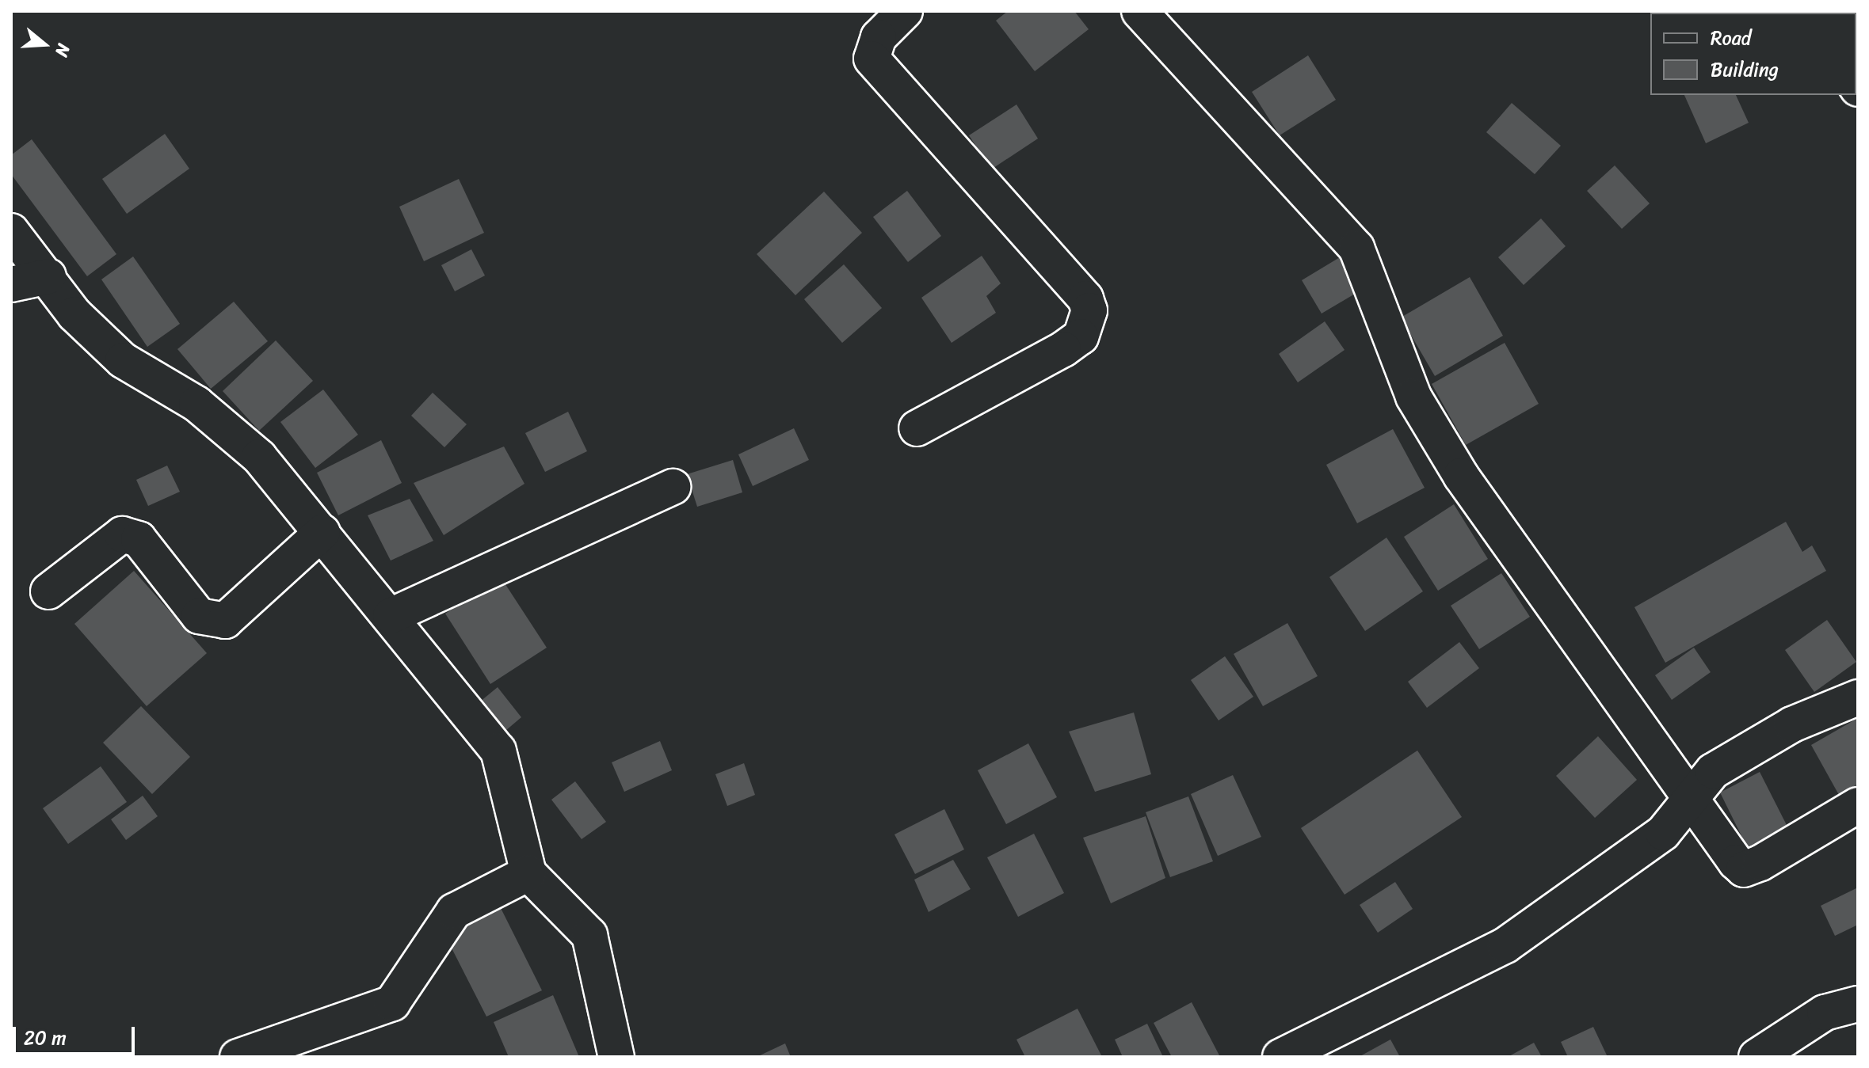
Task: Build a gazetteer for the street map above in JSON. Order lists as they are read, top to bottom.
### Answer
{
  "legend": ["Road", "Building"],
  "scale_bar": "20 m",
  "north": "right"
}
